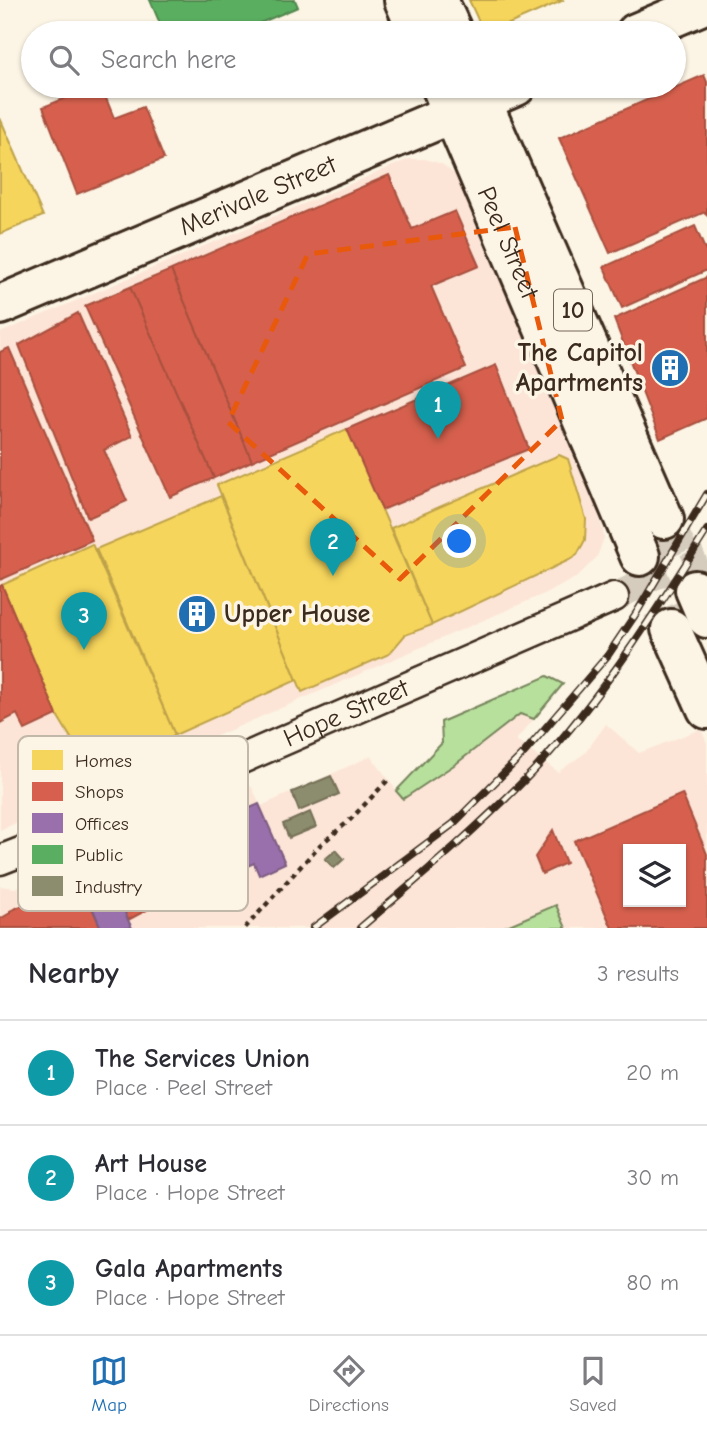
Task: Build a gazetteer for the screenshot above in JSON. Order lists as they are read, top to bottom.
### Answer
{
  "streets": {
    "main road": ["Merivale Street", "Peel Street", "10"],
    "street": ["Hope Street"]
  },
  "places": {
    "building": ["The Capitol Apartments", "Upper House"]
  },
  "legend": [
    "Homes",
    "Shops",
    "Offices",
    "Public",
    "Industry"
  ],
  "page": {
    "search": "Search here",
    "pins": ["1", "2", "3"],
    "heading": ["Nearby", "3 results"],
    "list": [
      {
        "mark": "1",
        "name": "The Services Union",
        "note": "Place · Peel Street",
        "value": "20 m"
      },
      {
        "mark": "2",
        "name": "Art House",
        "note": "Place · Hope Street",
        "value": "30 m"
      },
      {
        "mark": "3",
        "name": "Gala Apartments",
        "note": "Place · Hope Street",
        "value": "80 m"
      }
    ],
    "nav": ["Map", "Directions", "Saved"]
  }
}
